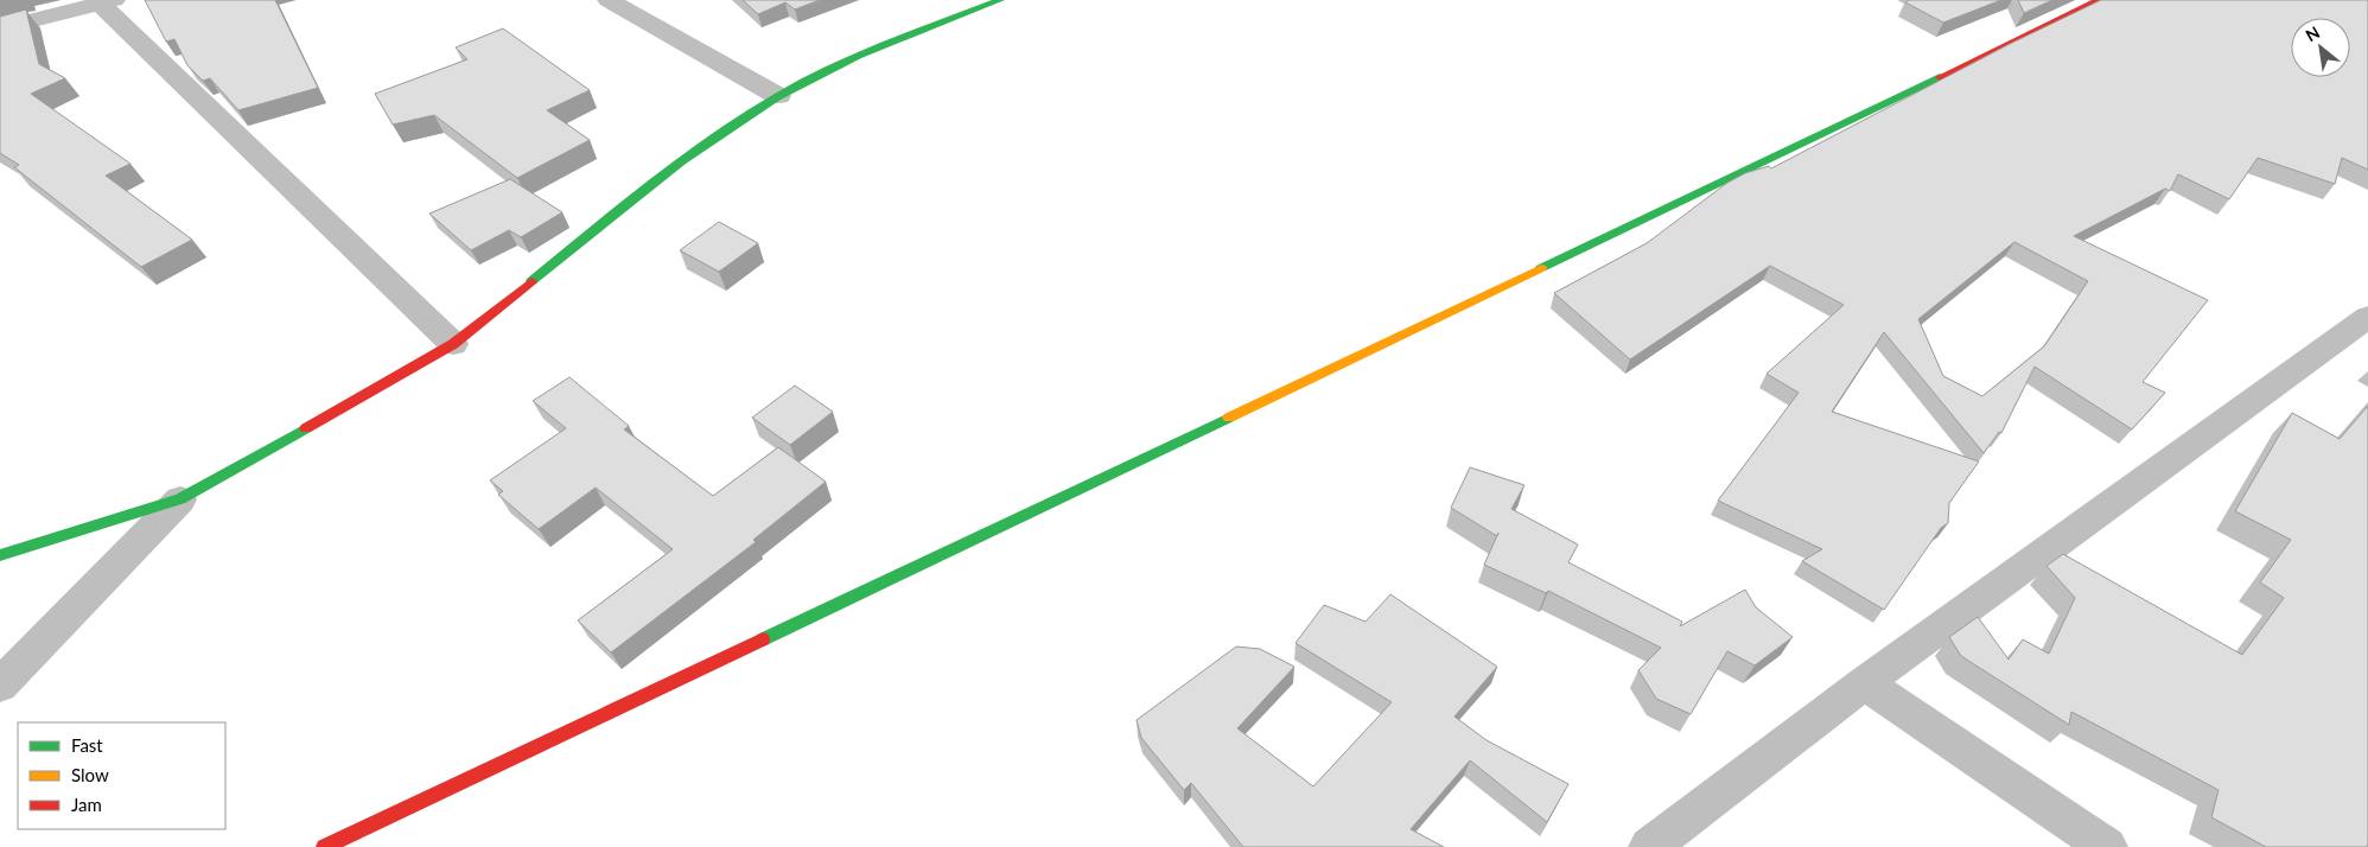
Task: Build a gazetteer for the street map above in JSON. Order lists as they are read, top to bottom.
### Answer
{
  "legend": ["Fast", "Slow", "Jam"],
  "north": "top left"
}
